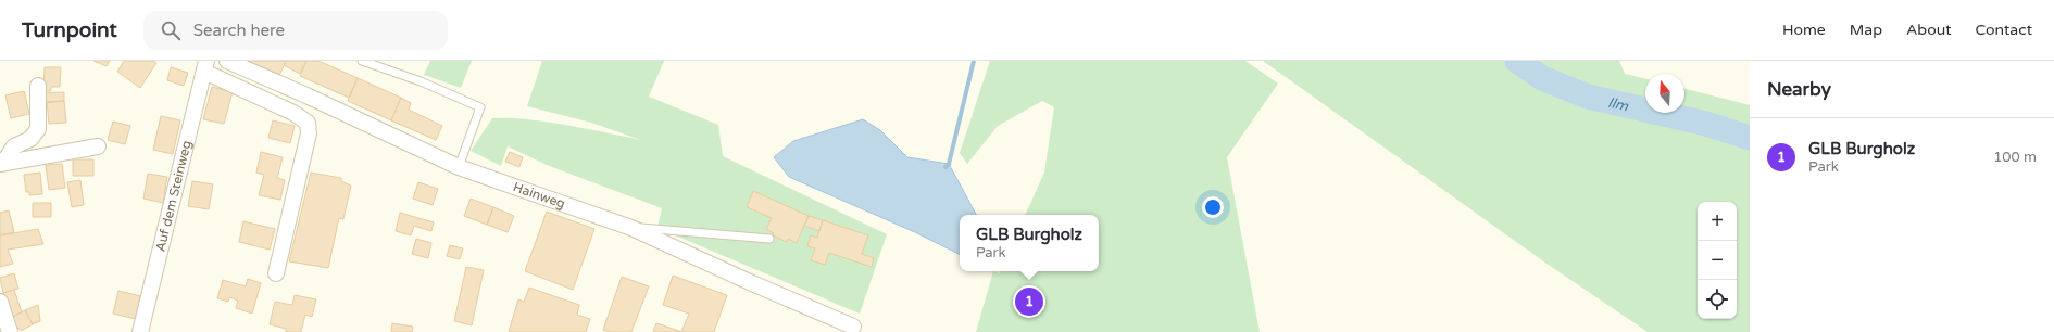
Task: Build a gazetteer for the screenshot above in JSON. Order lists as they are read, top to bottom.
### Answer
{
  "streets": {
    "street": ["Hainweg", "Auf dem Steinweg"]
  },
  "water": ["Ilm"],
  "north": "top",
  "page": {
    "header": "Turnpoint",
    "search": "Search here",
    "nav": [
      "Home",
      "Map",
      "About",
      "Contact"
    ],
    "heading": "Nearby",
    "list": [
      {
        "mark": "1",
        "name": "GLB Burgholz",
        "note": "Park",
        "value": "100 m"
      }
    ],
    "map_buttons": ["+", "−"],
    "popup": ["GLB Burgholz", "Park"],
    "pins": "1"
  }
}
